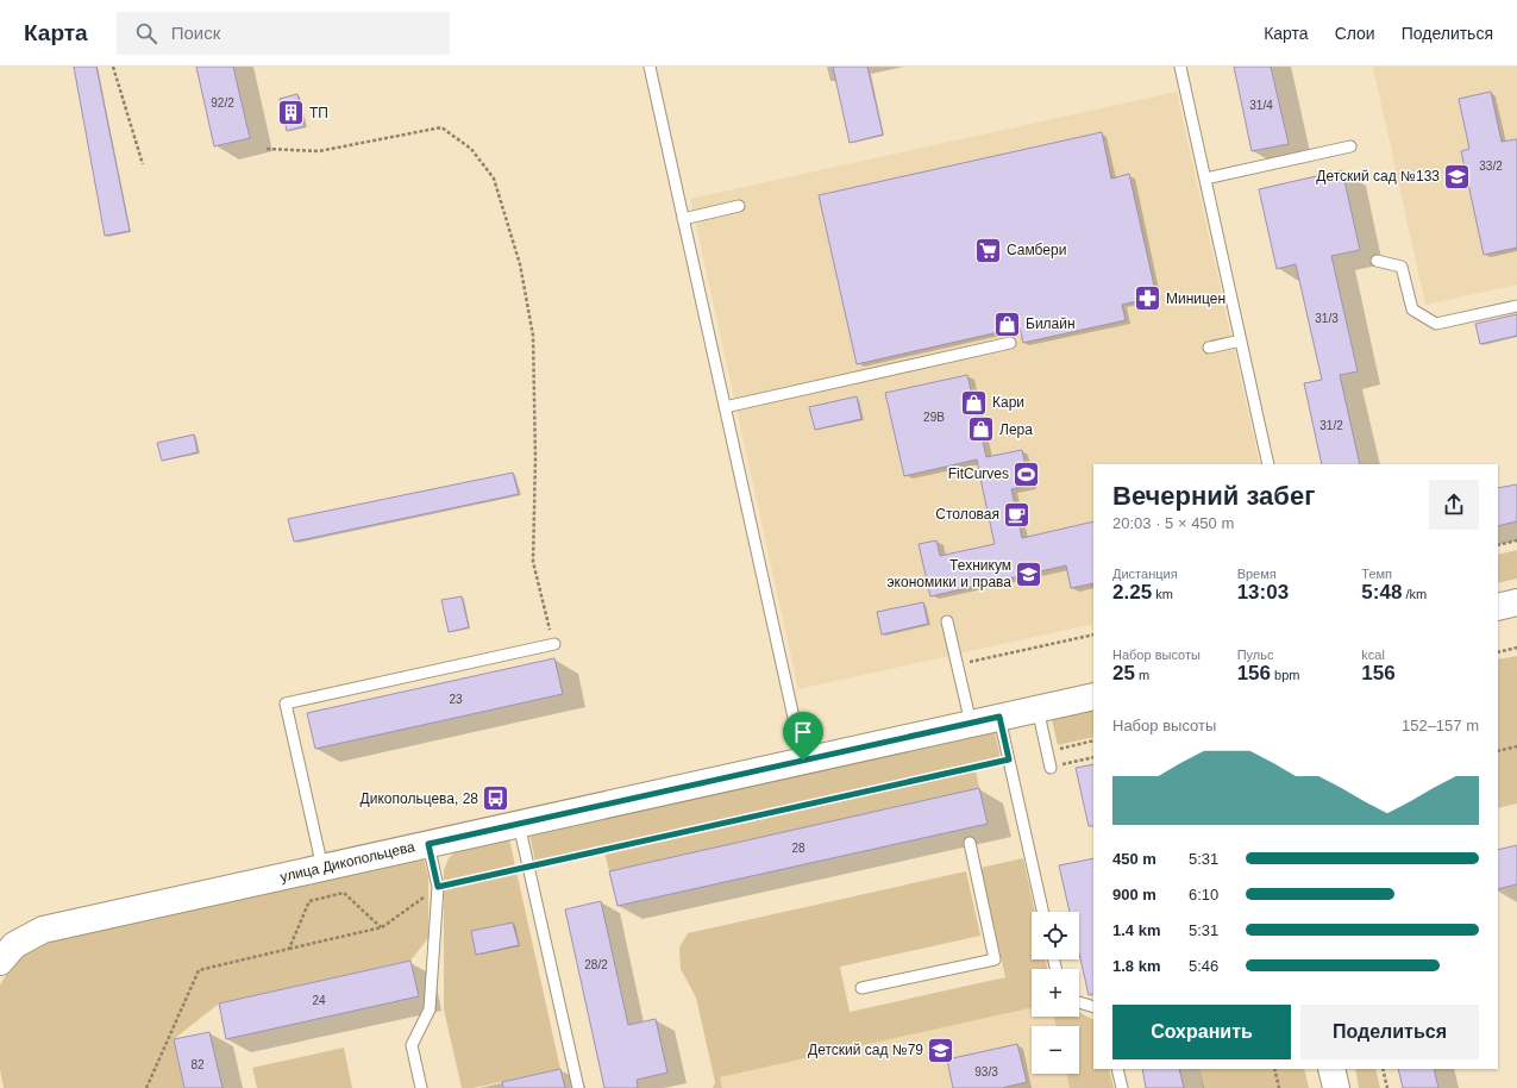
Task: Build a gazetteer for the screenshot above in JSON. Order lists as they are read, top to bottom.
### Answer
{
  "streets": {
    "street": ["улица Дикопольцева"]
  },
  "places": {
    "building": ["ТП"],
    "school or university": ["Детский сад №133", "Техникум экономики и права", "Детский сад №79"],
    "supermarket": ["Самбери"],
    "pharmacy": ["Миницен"],
    "shop": ["Билайн", "Кари", "Лера"],
    "sports": ["FitCurves"],
    "cafe": ["Столовая"],
    "bus stop": ["Дикопольцева, 28"]
  },
  "house_numbers": [
    "92/2",
    "31/4",
    "33/2",
    "31/3",
    "29В",
    "31/2",
    "23",
    "28",
    "28/2",
    "24",
    "82",
    "93/3"
  ],
  "page": {
    "header": "Карта",
    "search": "Поиск",
    "nav": ["Карта", "Слои", "Поделиться"],
    "heading": ["Вечерний забег", "20:03 · 5 × 450 m"],
    "stats": [
      ["Дистанция", "2.25 km"],
      ["Время", "13:03"],
      ["Темп", "5:48 /km"],
      ["Набор высоты", "25 m"],
      ["Пульс", "156 bpm"],
      ["kcal", "156"]
    ],
    "chart": ["Набор высоты", "152–157 m"],
    "list": [
      {
        "name": "450 m",
        "note": "5:31"
      },
      {
        "name": "900 m",
        "note": "6:10"
      },
      {
        "name": "1.4 km",
        "note": "5:31"
      },
      {
        "name": "1.8 km",
        "note": "5:46"
      }
    ],
    "map_buttons": ["+", "−"],
    "buttons": ["Сохранить", "Поделиться"]
  }
}
